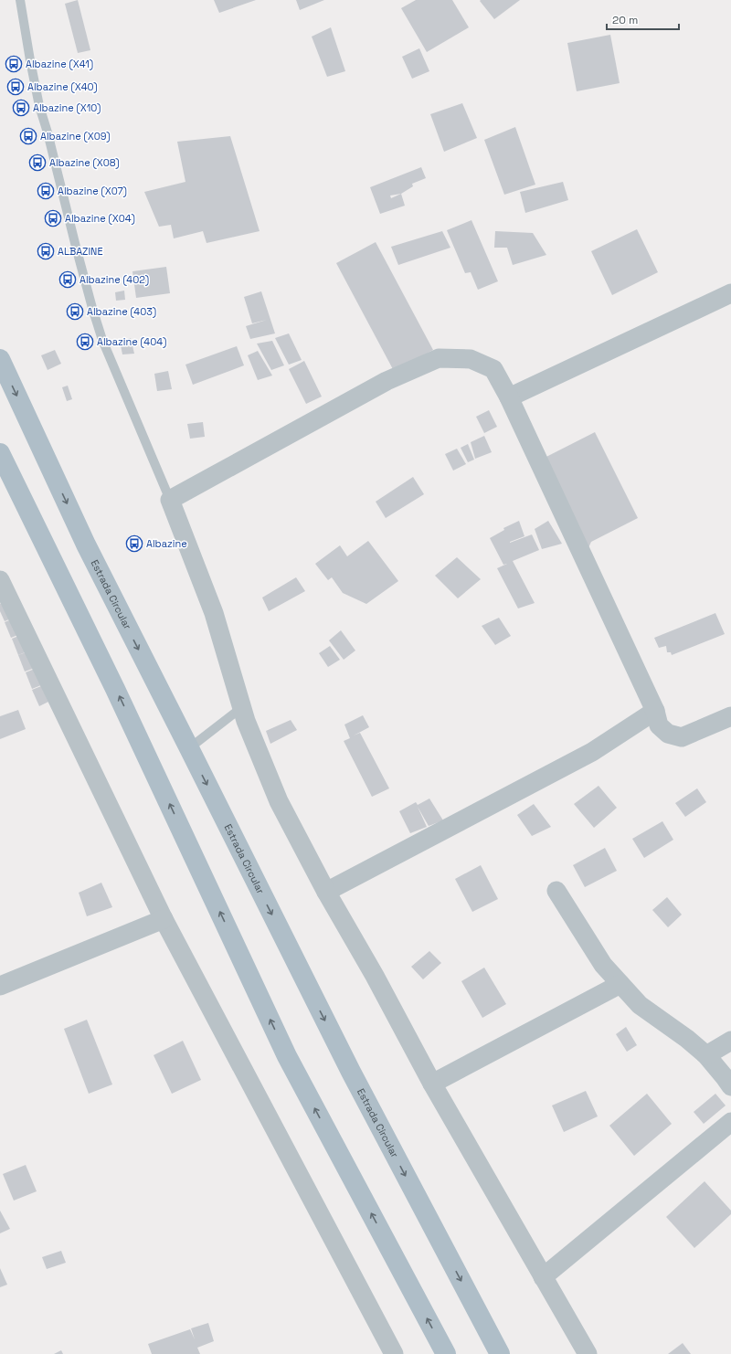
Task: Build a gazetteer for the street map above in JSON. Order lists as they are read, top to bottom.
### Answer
{
  "streets": {
    "main road": ["Estrada Circular"]
  },
  "places": {
    "bus stop": [
      "Albazine (X41)",
      "Albazine (X40)",
      "Albazine (X10)",
      "Albazine (X09)",
      "Albazine (X08)",
      "Albazine (X07)",
      "Albazine (X04)",
      "ALBAZINE",
      "Albazine (402)",
      "Albazine (403)",
      "Albazine (404)",
      "Albazine"
    ]
  },
  "scale_bar": "20 m"
}
